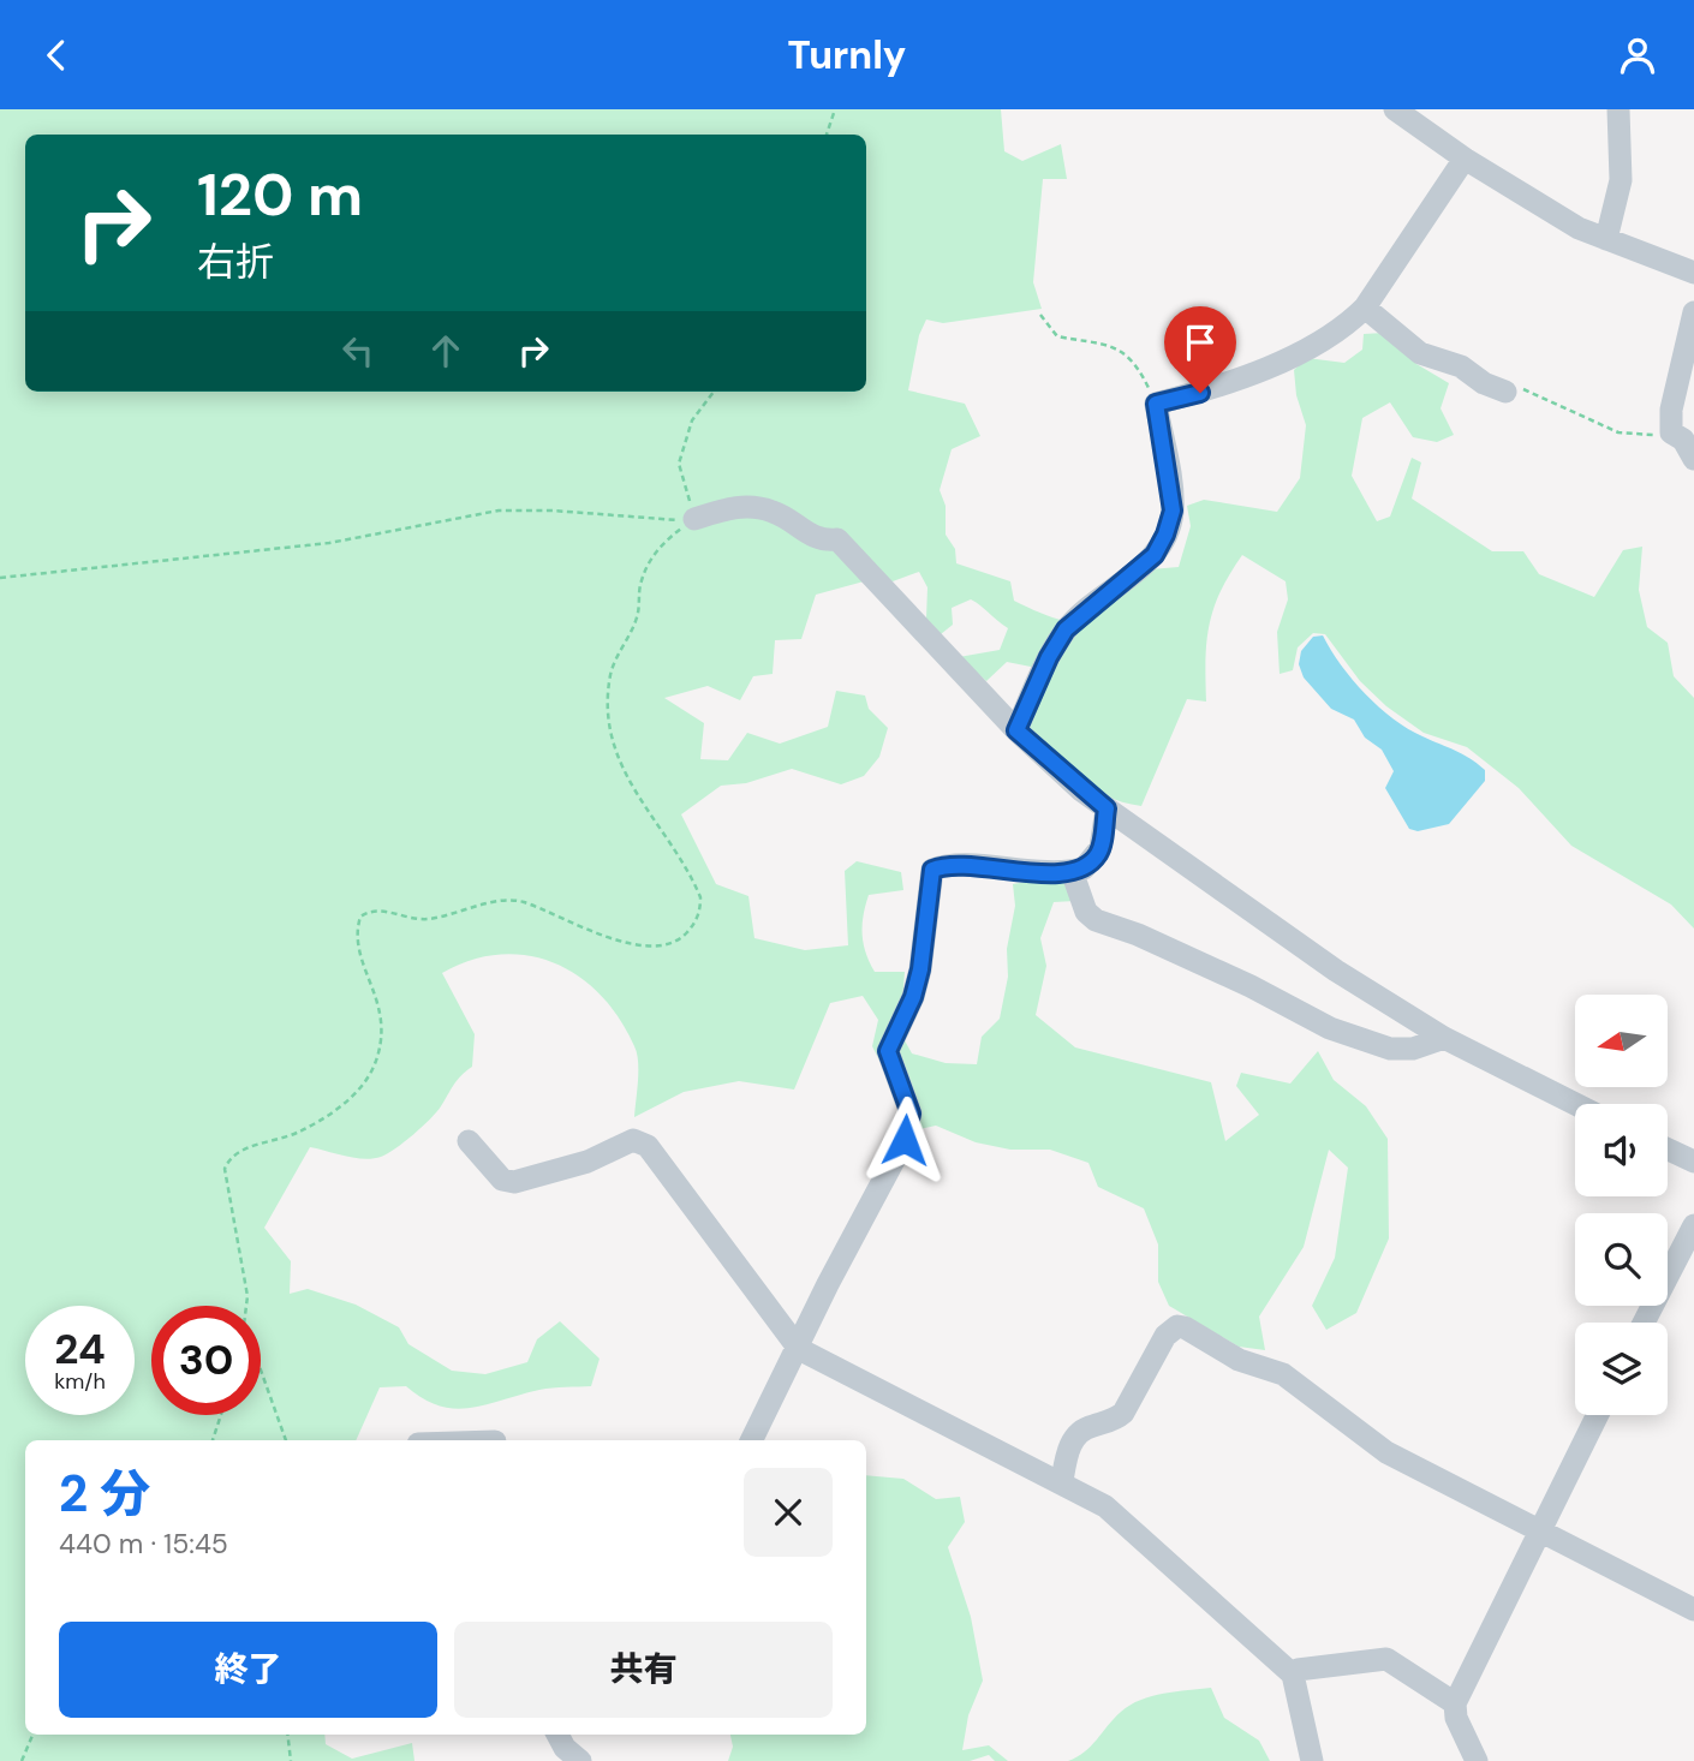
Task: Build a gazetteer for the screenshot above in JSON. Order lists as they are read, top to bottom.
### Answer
{
  "north": "left",
  "page": {
    "header": "Turnly",
    "turn": ["120 m", "右折"],
    "speed": "24 km/h",
    "limit": "30",
    "heading": ["2 分", "440 m · 15:45"],
    "buttons": ["終了", "共有"]
  }
}
